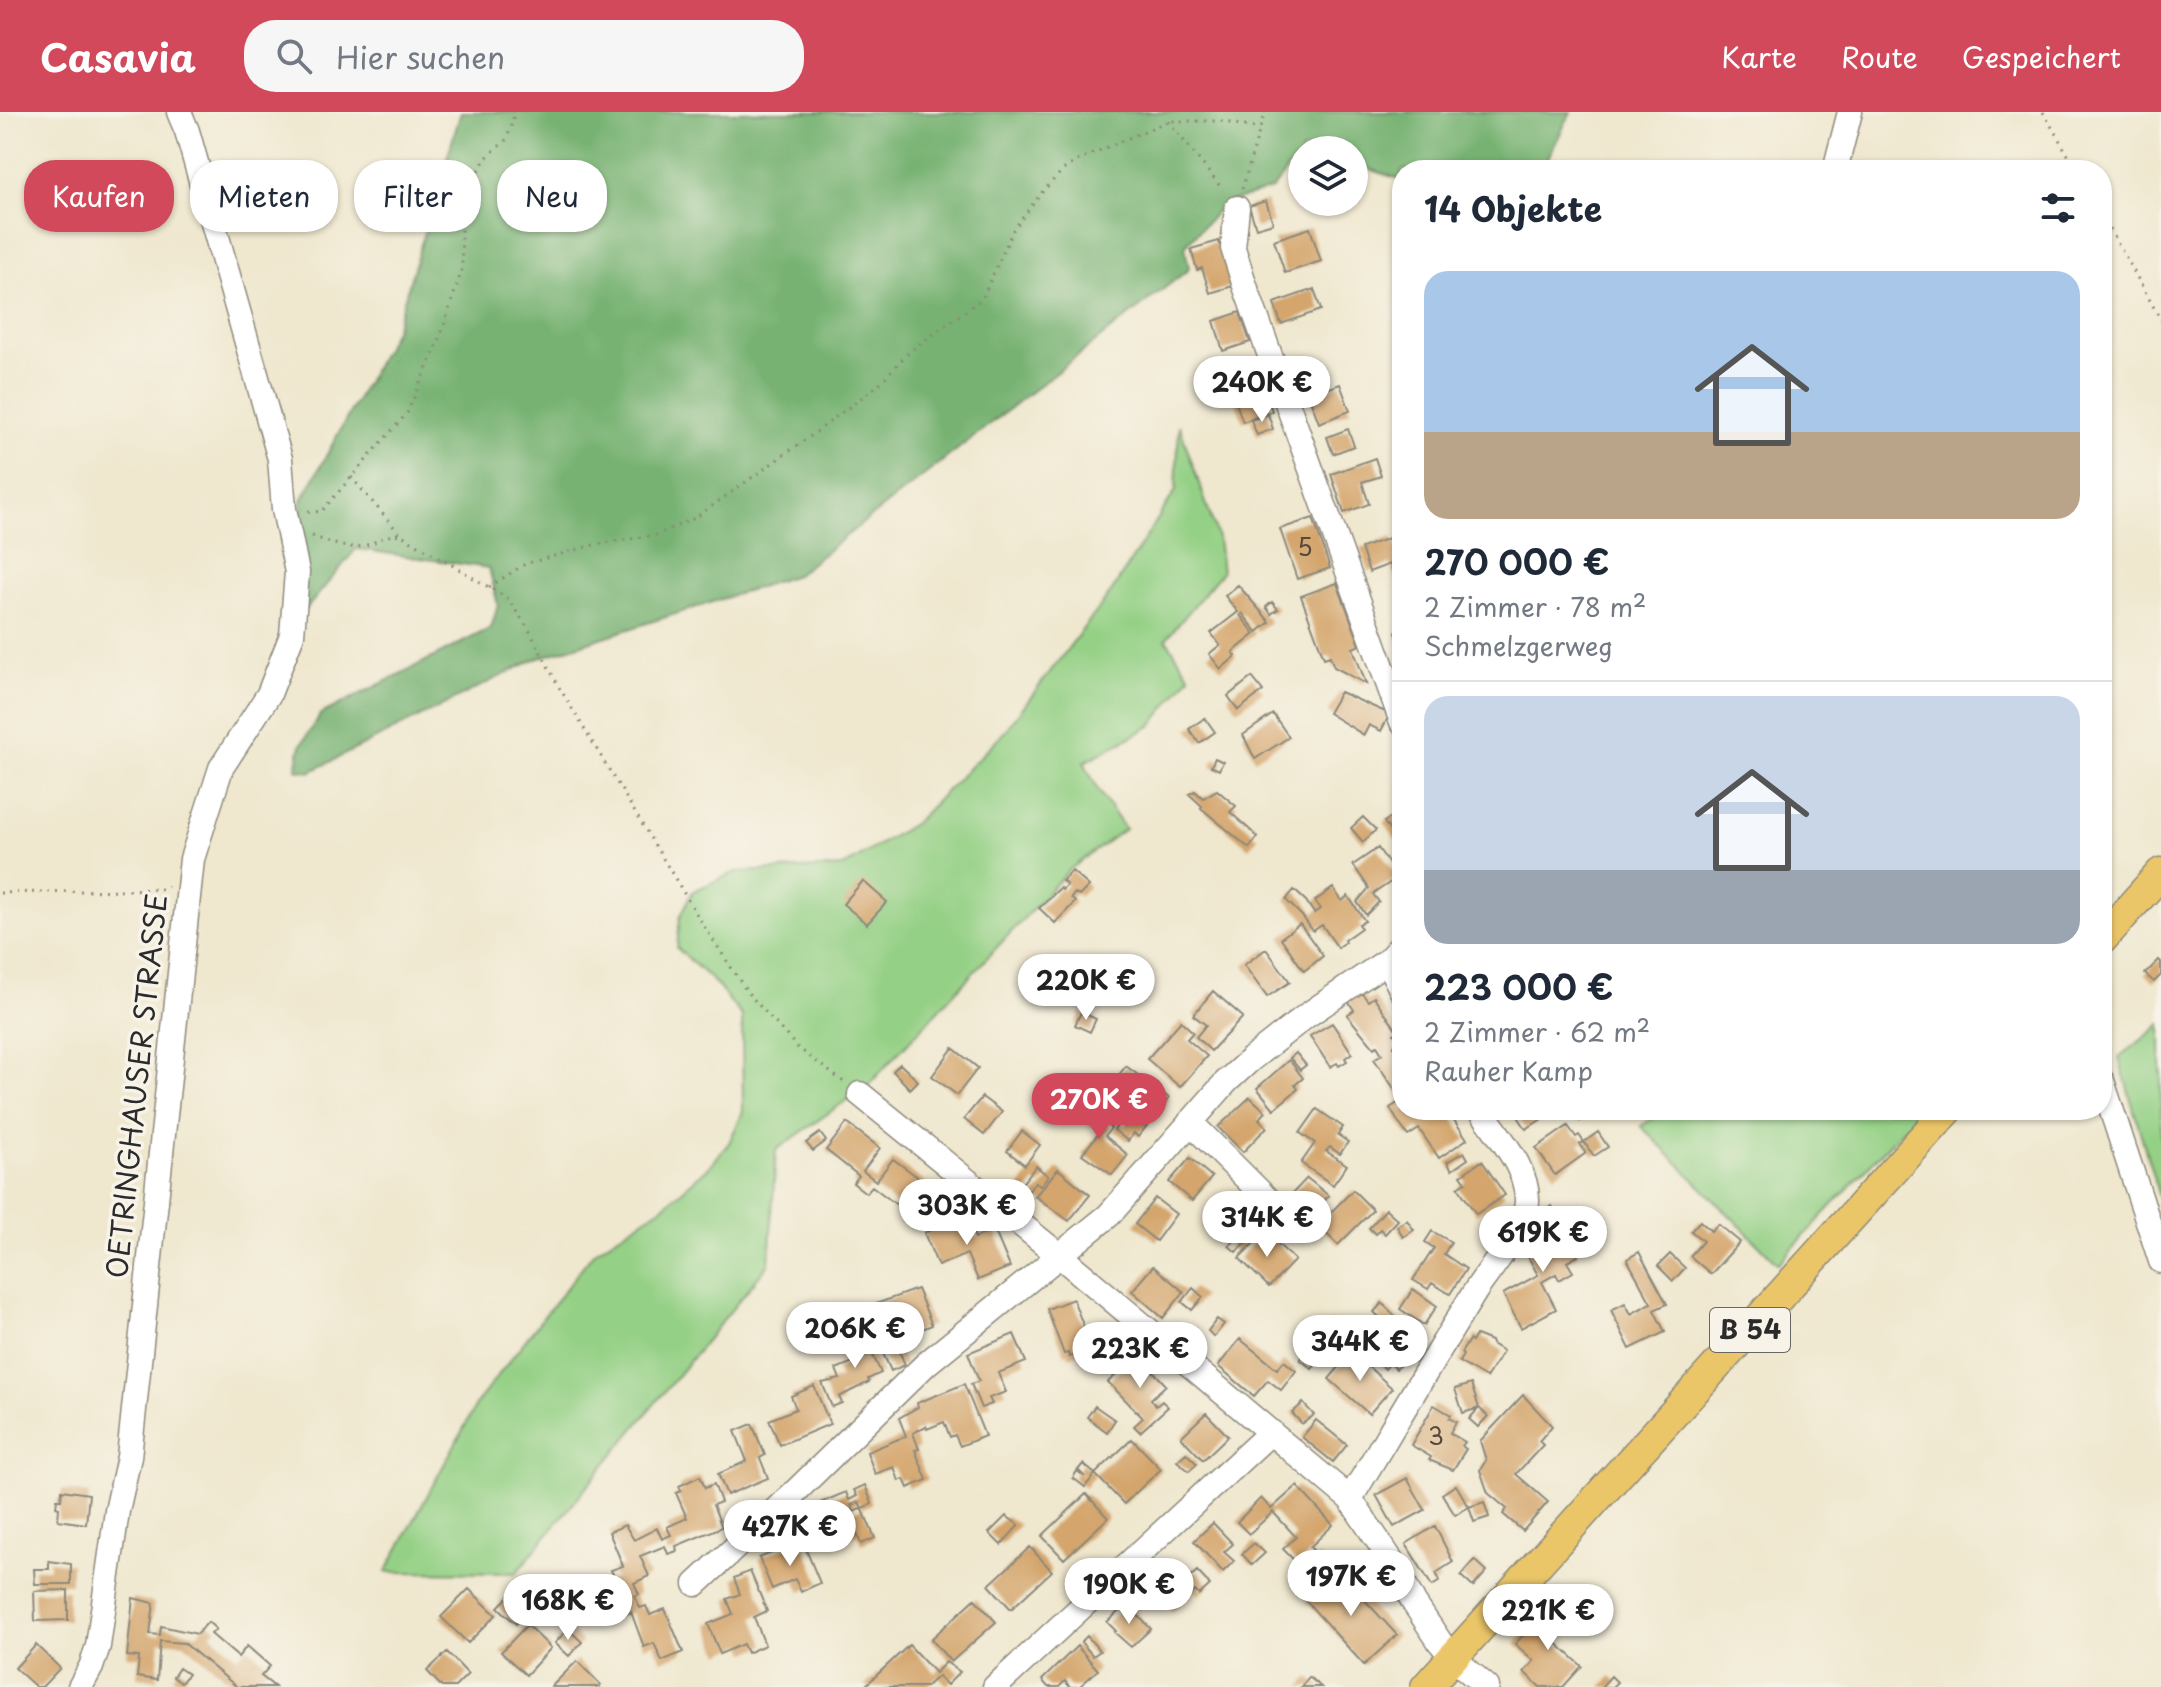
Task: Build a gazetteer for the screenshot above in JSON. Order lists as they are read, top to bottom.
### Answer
{
  "streets": {
    "main road": ["B 54"],
    "street": ["OETRINGHAUSER STRASSE"]
  },
  "house_numbers": ["5", "3"],
  "page": {
    "header": "Casavia",
    "search": "Hier suchen",
    "nav": ["Karte", "Route", "Gespeichert"],
    "chip": [
      "Kaufen",
      "Mieten",
      "Filter",
      "Neu"
    ],
    "heading": "14 Objekte",
    "list": [
      {
        "name": "270 000 €",
        "note": "2 Zimmer · 78 m² · Schmelzgerweg"
      },
      {
        "name": "223 000 €",
        "note": "2 Zimmer · 62 m² · Rauher Kamp"
      }
    ],
    "price": [
      "240K €",
      "220K €",
      "270K €",
      "303K €",
      "314K €",
      "619K €",
      "206K €",
      "344K €",
      "223K €",
      "427K €",
      "197K €",
      "190K €",
      "168K €",
      "221K €"
    ]
  }
}
